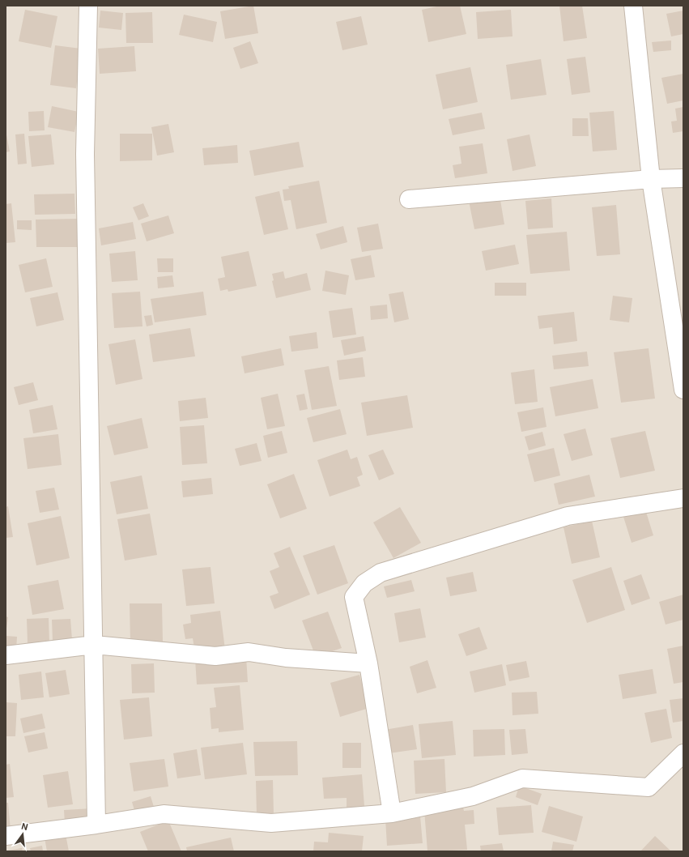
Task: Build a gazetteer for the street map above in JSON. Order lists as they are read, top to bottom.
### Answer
{
  "north": "top"
}
